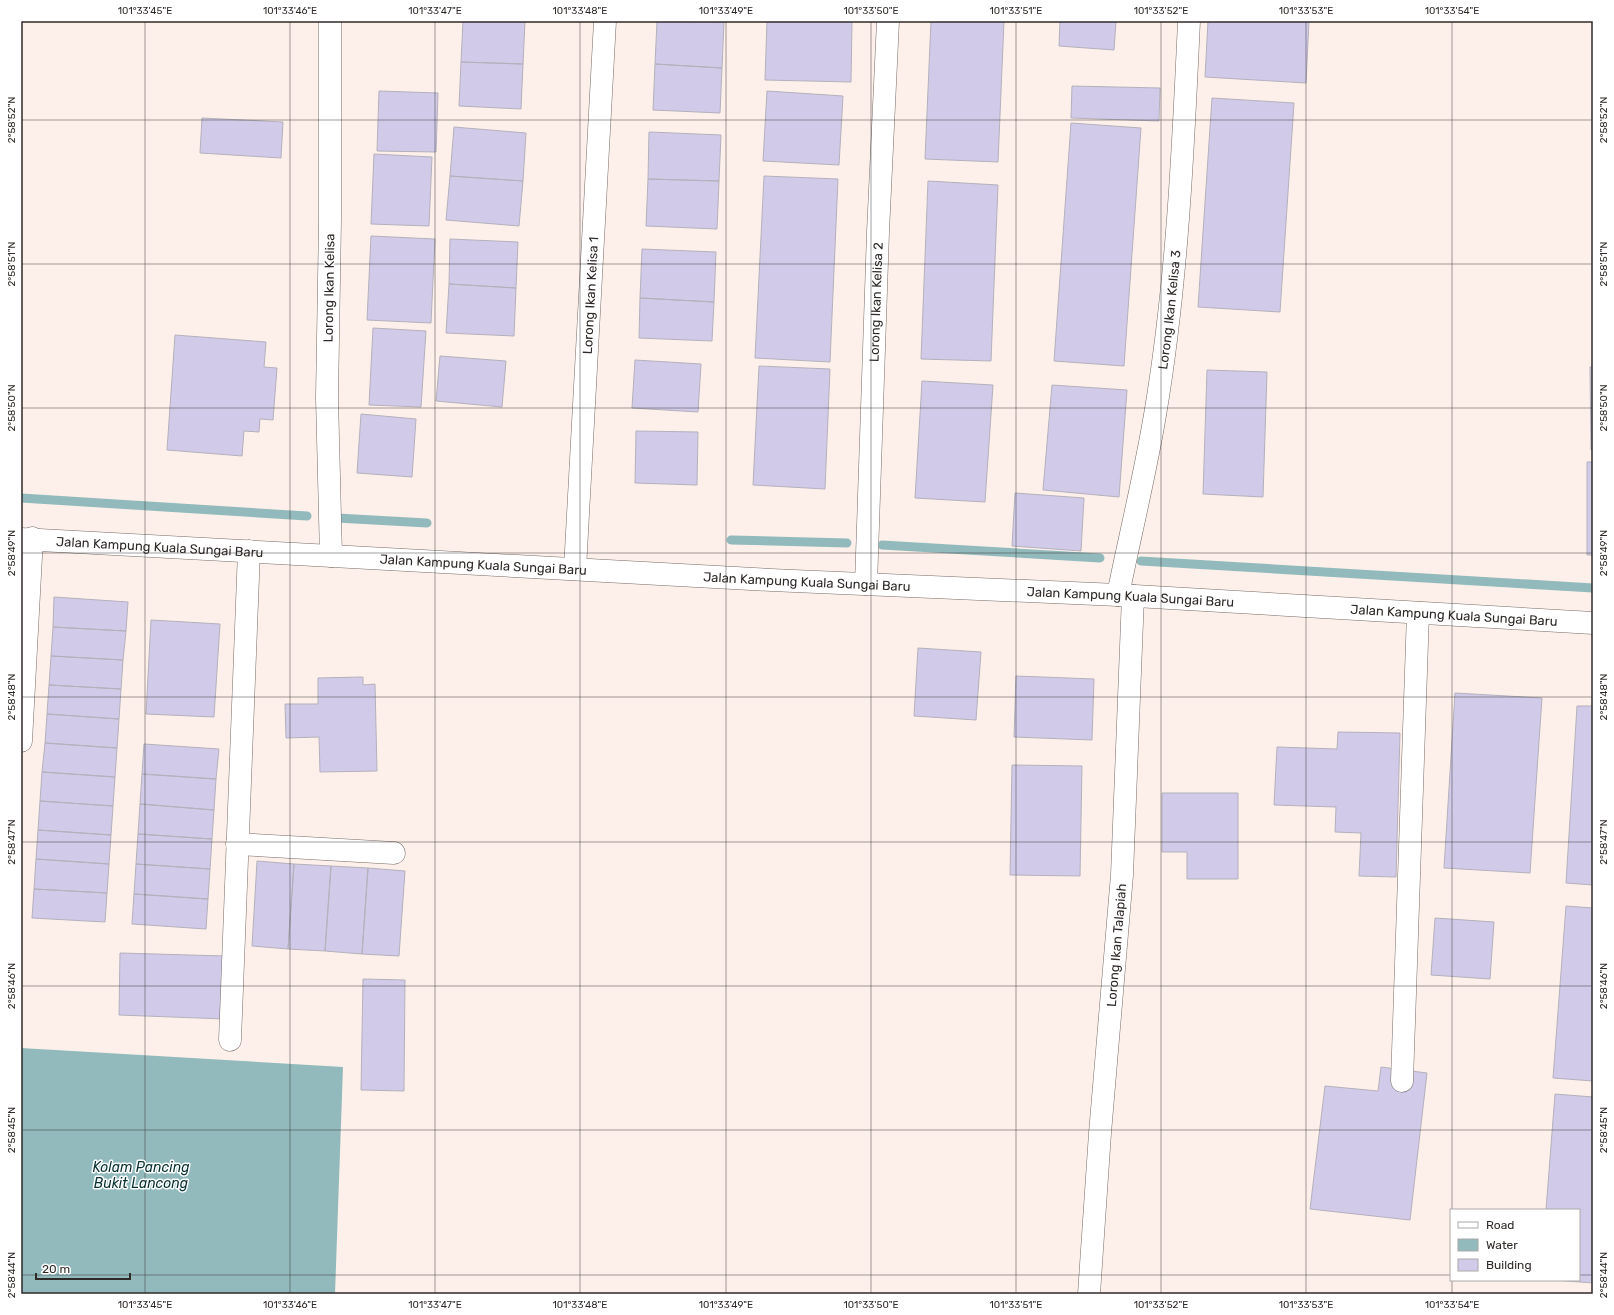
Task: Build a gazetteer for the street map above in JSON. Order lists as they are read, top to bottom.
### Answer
{
  "streets": {
    "street": [
      "Lorong Ikan Kelisa",
      "Lorong Ikan Kelisa 1",
      "Lorong Ikan Kelisa 2",
      "Lorong Ikan Kelisa 3",
      "Jalan Kampung Kuala Sungai Baru",
      "Lorong Ikan Talapiah"
    ]
  },
  "crossings": [
    ["Lorong Ikan Kelisa", "Jalan Kampung Kuala Sungai Baru"],
    ["Lorong Ikan Kelisa 1", "Jalan Kampung Kuala Sungai Baru"],
    ["Lorong Ikan Kelisa 2", "Jalan Kampung Kuala Sungai Baru"],
    ["Lorong Ikan Kelisa 3", "Jalan Kampung Kuala Sungai Baru"],
    ["Lorong Ikan Kelisa 3", "Lorong Ikan Talapiah"],
    ["Jalan Kampung Kuala Sungai Baru", "Lorong Ikan Talapiah"]
  ],
  "water": ["Kolam Pancing Bukit Lancong"],
  "legend": ["Road", "Water", "Building"],
  "scale_bar": "20 m",
  "coordinates": [
    "101°33'45\"E",
    "101°33'46\"E",
    "101°33'47\"E",
    "101°33'48\"E",
    "101°33'49\"E",
    "101°33'50\"E",
    "101°33'51\"E",
    "101°33'52\"E",
    "101°33'53\"E",
    "101°33'54\"E",
    "2°58'52\"N",
    "2°58'51\"N",
    "2°58'50\"N",
    "2°58'49\"N",
    "2°58'48\"N",
    "2°58'47\"N",
    "2°58'46\"N",
    "2°58'45\"N",
    "2°58'44\"N"
  ]
}
